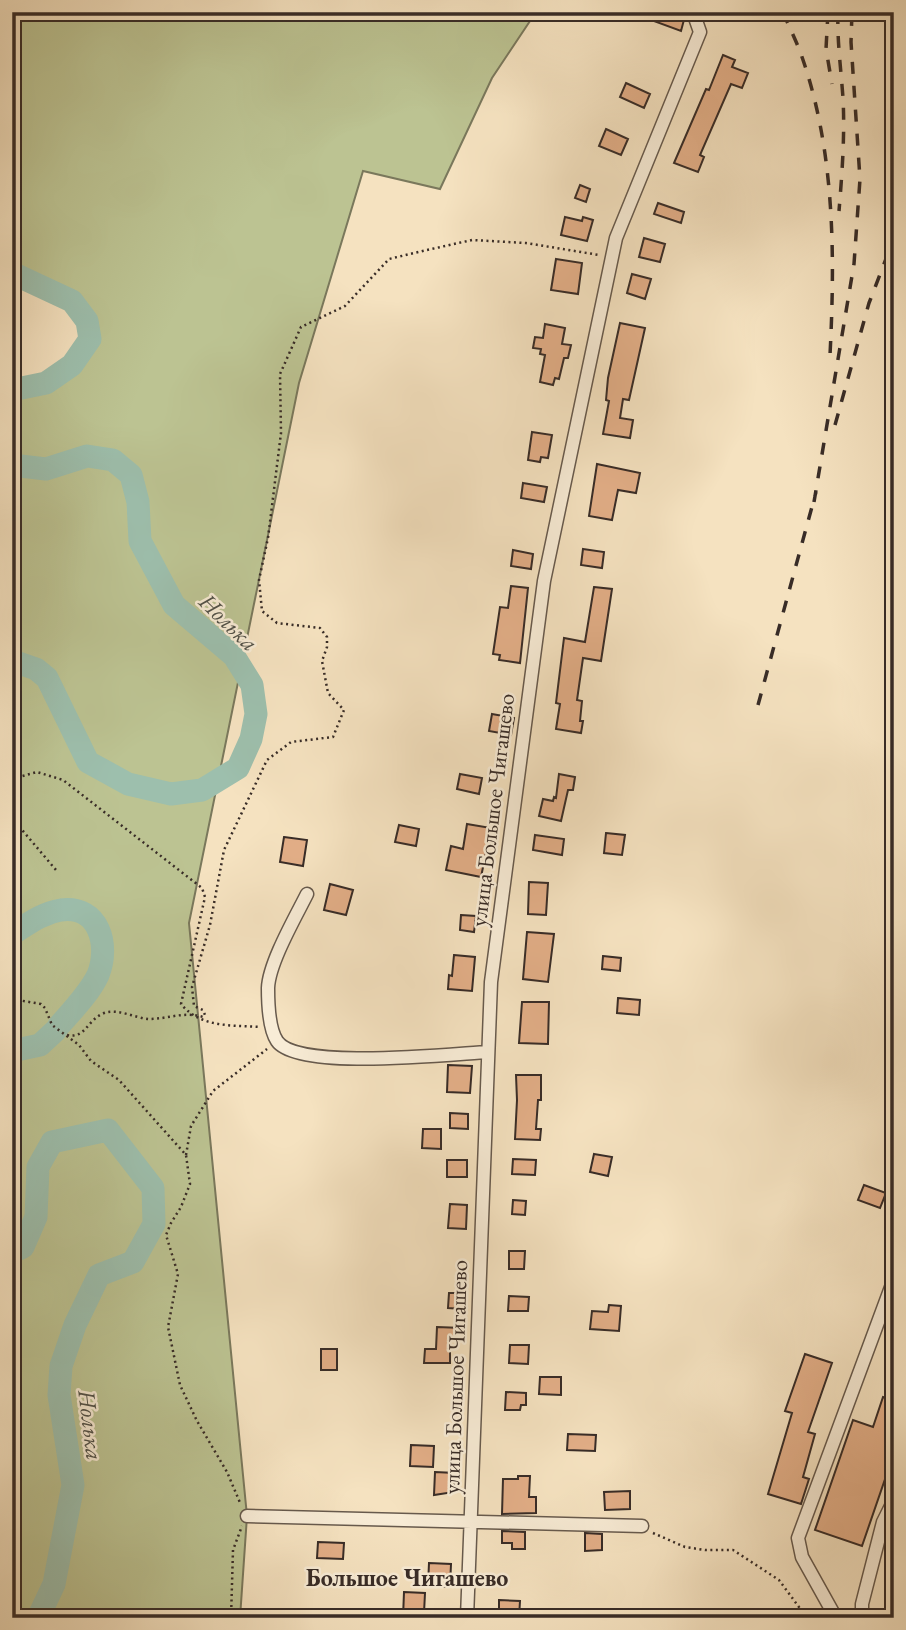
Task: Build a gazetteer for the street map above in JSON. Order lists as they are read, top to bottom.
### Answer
{
  "streets": {
    "street": ["улица Большое Чигашево"]
  },
  "districts": ["Большое Чигашево"],
  "water": ["Нолька"]
}
